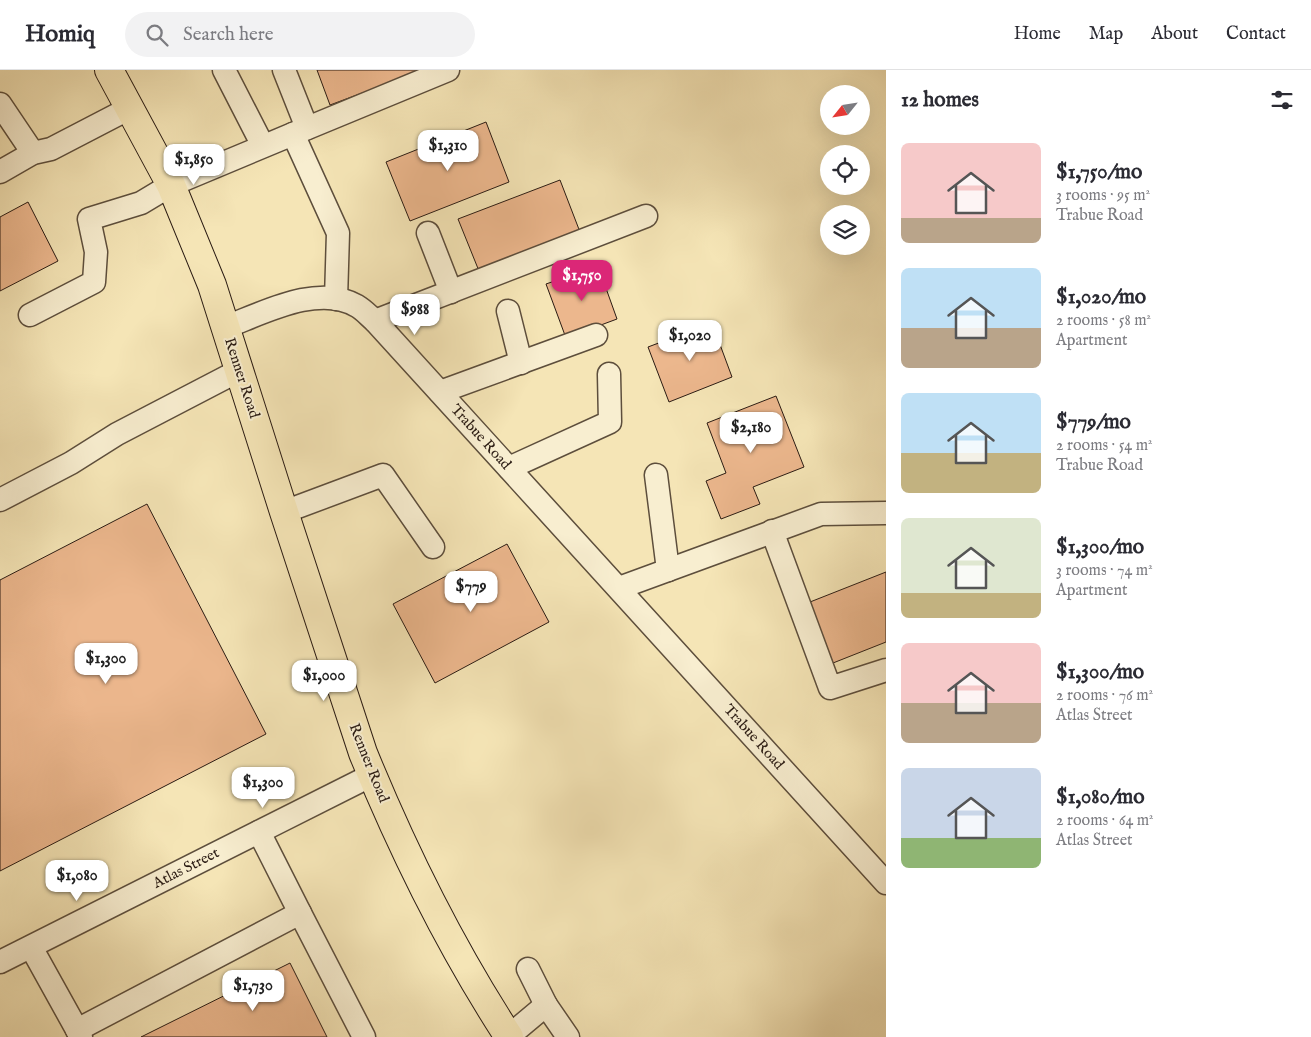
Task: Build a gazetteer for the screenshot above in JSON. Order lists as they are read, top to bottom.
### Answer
{
  "streets": {
    "main road": ["Renner Road"],
    "street": ["Trabue Road", "Atlas Street"]
  },
  "crossings": [
    ["Renner Road", "Trabue Road"],
    ["Renner Road", "Atlas Street"]
  ],
  "north": "bottom left",
  "page": {
    "header": "Homiq",
    "search": "Search here",
    "nav": [
      "Home",
      "Map",
      "About",
      "Contact"
    ],
    "heading": "12 homes",
    "price": [
      "$1,310",
      "$1,850",
      "$1,750",
      "$988",
      "$1,020",
      "$2,180",
      "$779",
      "$1,300",
      "$1,000",
      "$1,300",
      "$1,080",
      "$1,730"
    ],
    "list": [
      {
        "name": "$1,750/mo",
        "note": "3 rooms · 95 m² · Trabue Road"
      },
      {
        "name": "$1,020/mo",
        "note": "2 rooms · 58 m² · Apartment"
      },
      {
        "name": "$779/mo",
        "note": "2 rooms · 54 m² · Trabue Road"
      },
      {
        "name": "$1,300/mo",
        "note": "3 rooms · 74 m² · Apartment"
      },
      {
        "name": "$1,300/mo",
        "note": "2 rooms · 76 m² · Atlas Street"
      },
      {
        "name": "$1,080/mo",
        "note": "2 rooms · 64 m² · Atlas Street"
      }
    ]
  }
}
